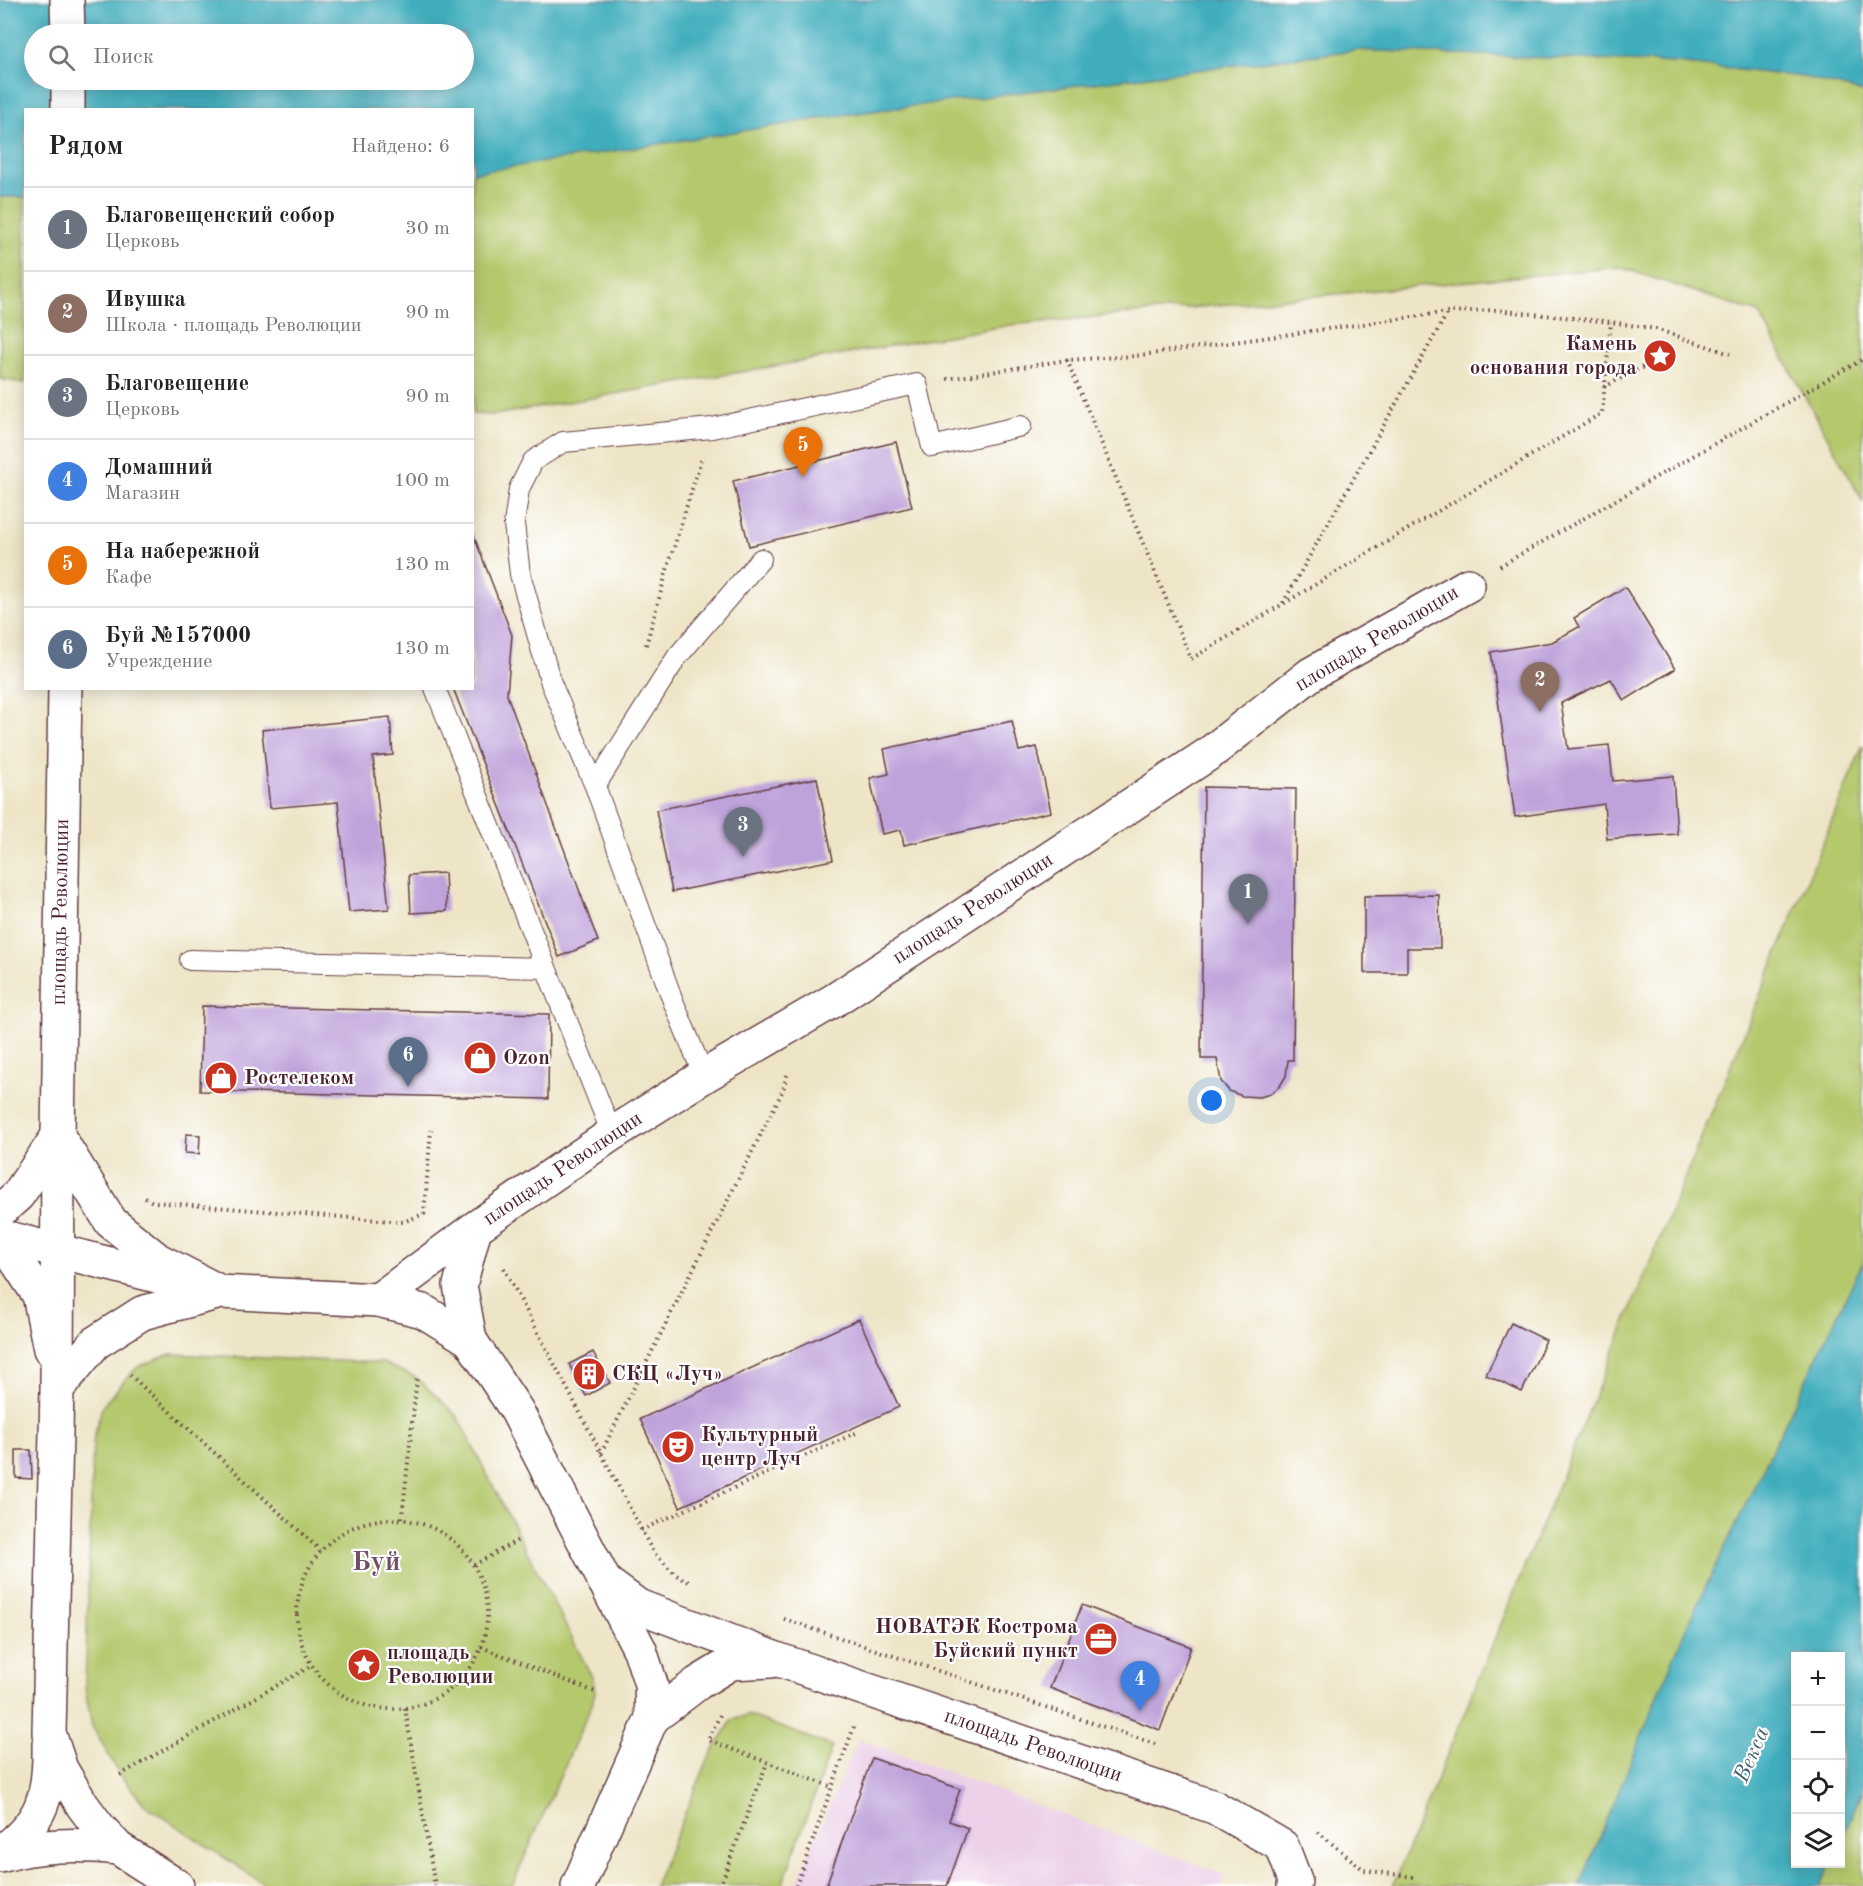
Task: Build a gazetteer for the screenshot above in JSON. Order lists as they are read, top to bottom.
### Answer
{
  "streets": {
    "main road": ["площадь Революции"]
  },
  "districts": ["Буй"],
  "water": ["Векса"],
  "places": {
    "place": ["Камень основания города", "площадь Революции"],
    "shop": ["Ozon", "Ростелеком"],
    "building": ["СКЦ «Луч»"],
    "theatre": ["Культурный центр Луч"],
    "office": ["НОВАТЭК Кострома Буйский пункт"]
  },
  "page": {
    "search": "Поиск",
    "heading": ["Рядом", "Найдено: 6"],
    "list": [
      {
        "mark": "1",
        "name": "Благовещенский собор",
        "note": "Церковь",
        "value": "30 m"
      },
      {
        "mark": "2",
        "name": "Ивушка",
        "note": "Школа · площадь Революции",
        "value": "90 m"
      },
      {
        "mark": "3",
        "name": "Благовещение",
        "note": "Церковь",
        "value": "90 m"
      },
      {
        "mark": "4",
        "name": "Домашний",
        "note": "Магазин",
        "value": "100 m"
      },
      {
        "mark": "5",
        "name": "На набережной",
        "note": "Кафе",
        "value": "130 m"
      },
      {
        "mark": "6",
        "name": "Буй №157000",
        "note": "Учреждение",
        "value": "130 m"
      }
    ],
    "pins": [
      "5",
      "2",
      "3",
      "1",
      "6",
      "4"
    ],
    "map_buttons": ["+", "−"]
  }
}
